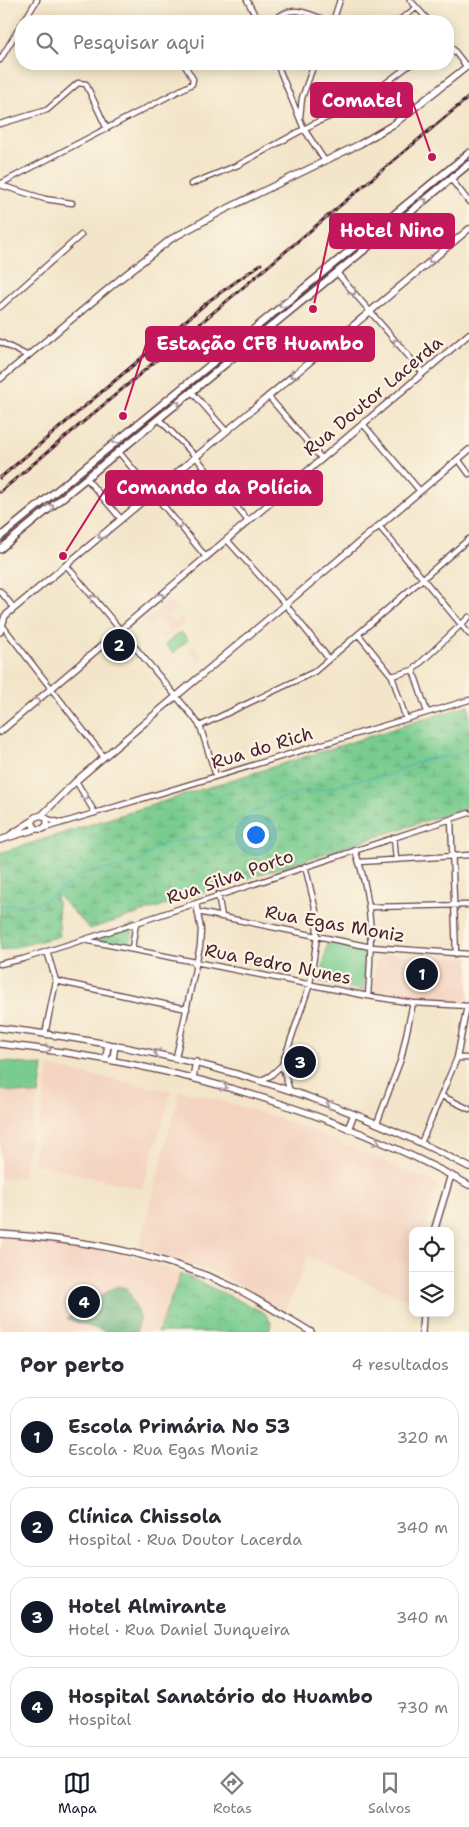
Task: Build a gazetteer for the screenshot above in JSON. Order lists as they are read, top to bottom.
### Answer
{
  "streets": {
    "street": [
      "Rua Doutor Lacerda",
      "Rua do Rich",
      "Rua Silva Porto",
      "Rua Egas Moniz",
      "Rua Pedro Nunes"
    ]
  },
  "crossings": [
    ["Rua Silva Porto", "Rua Pedro Nunes"]
  ],
  "places": [
    "Comatel",
    "Hotel Nino",
    "Estação CFB Huambo",
    "Comando da Polícia"
  ],
  "page": {
    "search": "Pesquisar aqui",
    "pins": [
      "2",
      "1",
      "3",
      "4"
    ],
    "heading": ["Por perto", "4 resultados"],
    "list": [
      {
        "mark": "1",
        "name": "Escola Primária No 53",
        "note": "Escola · Rua Egas Moniz",
        "value": "320 m"
      },
      {
        "mark": "2",
        "name": "Clínica Chissola",
        "note": "Hospital · Rua Doutor Lacerda",
        "value": "340 m"
      },
      {
        "mark": "3",
        "name": "Hotel Almirante",
        "note": "Hotel · Rua Daniel Junqueira",
        "value": "340 m"
      },
      {
        "mark": "4",
        "name": "Hospital Sanatório do Huambo",
        "note": "Hospital",
        "value": "730 m"
      }
    ],
    "nav": ["Mapa", "Rotas", "Salvos"]
  }
}
